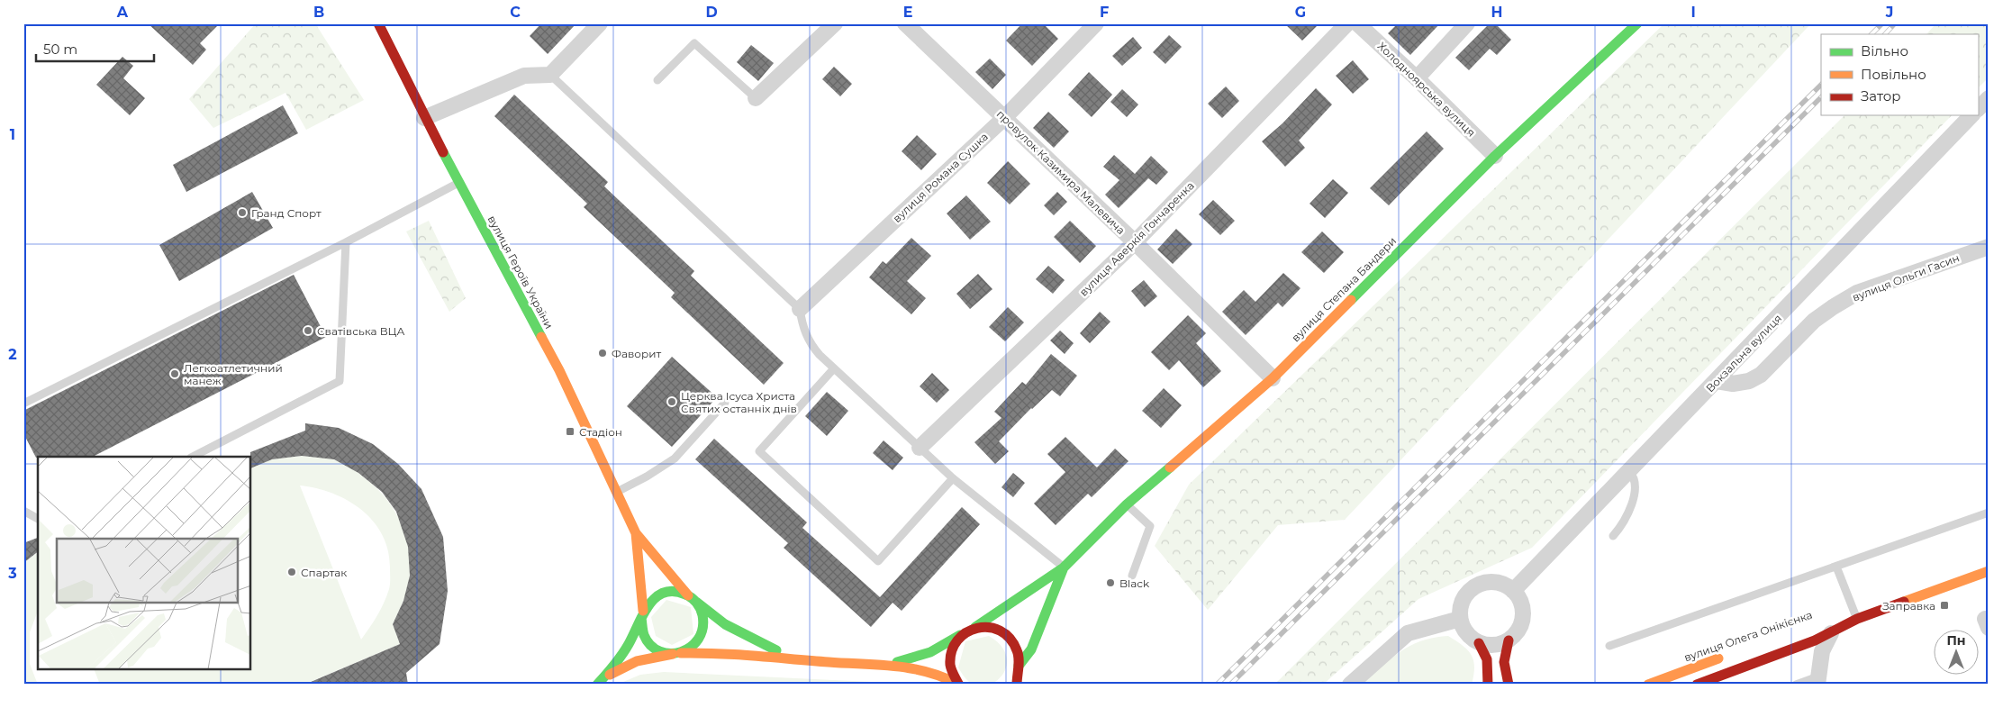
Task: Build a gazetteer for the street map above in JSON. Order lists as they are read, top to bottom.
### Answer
{
  "streets": {
    "main road": ["вулиця Героїв України", "вулиця Степана Бандери", "вулиця Олега Онікієнка"],
    "street": [
      "Холодноярська вулиця",
      "провулок Казимира Малевича",
      "вулиця Романа Сушка",
      "вулиця Аверкія Гончаренка",
      "вулиця Ольги Гасин",
      "Вокзальна вулиця"
    ]
  },
  "crossings": [
    ["Холодноярська вулиця", "вулиця Степана Бандери"],
    ["провулок Казимира Малевича", "вулиця Романа Сушка"],
    ["провулок Казимира Малевича", "вулиця Аверкія Гончаренка"],
    ["провулок Казимира Малевича", "вулиця Степана Бандери"],
    ["вулиця Ольги Гасин", "Вокзальна вулиця"]
  ],
  "places": {
    "other": [
      "Гранд Спорт",
      "Сватівська ВЦА",
      "Фаворит",
      "Легкоатлетичний манеж",
      "Церква Ісуса Христа Святих останніх днів",
      "Спартак",
      "Black"
    ],
    "transit": ["Стадіон", "Заправка"]
  },
  "legend": ["Вільно", "Повільно", "Затор"],
  "scale_bar": "50 m",
  "north": "top",
  "grid": {
    "columns": [
      "A",
      "B",
      "C",
      "D",
      "E",
      "F",
      "G",
      "H",
      "I",
      "J"
    ],
    "rows": ["1", "2", "3"]
  }
}
